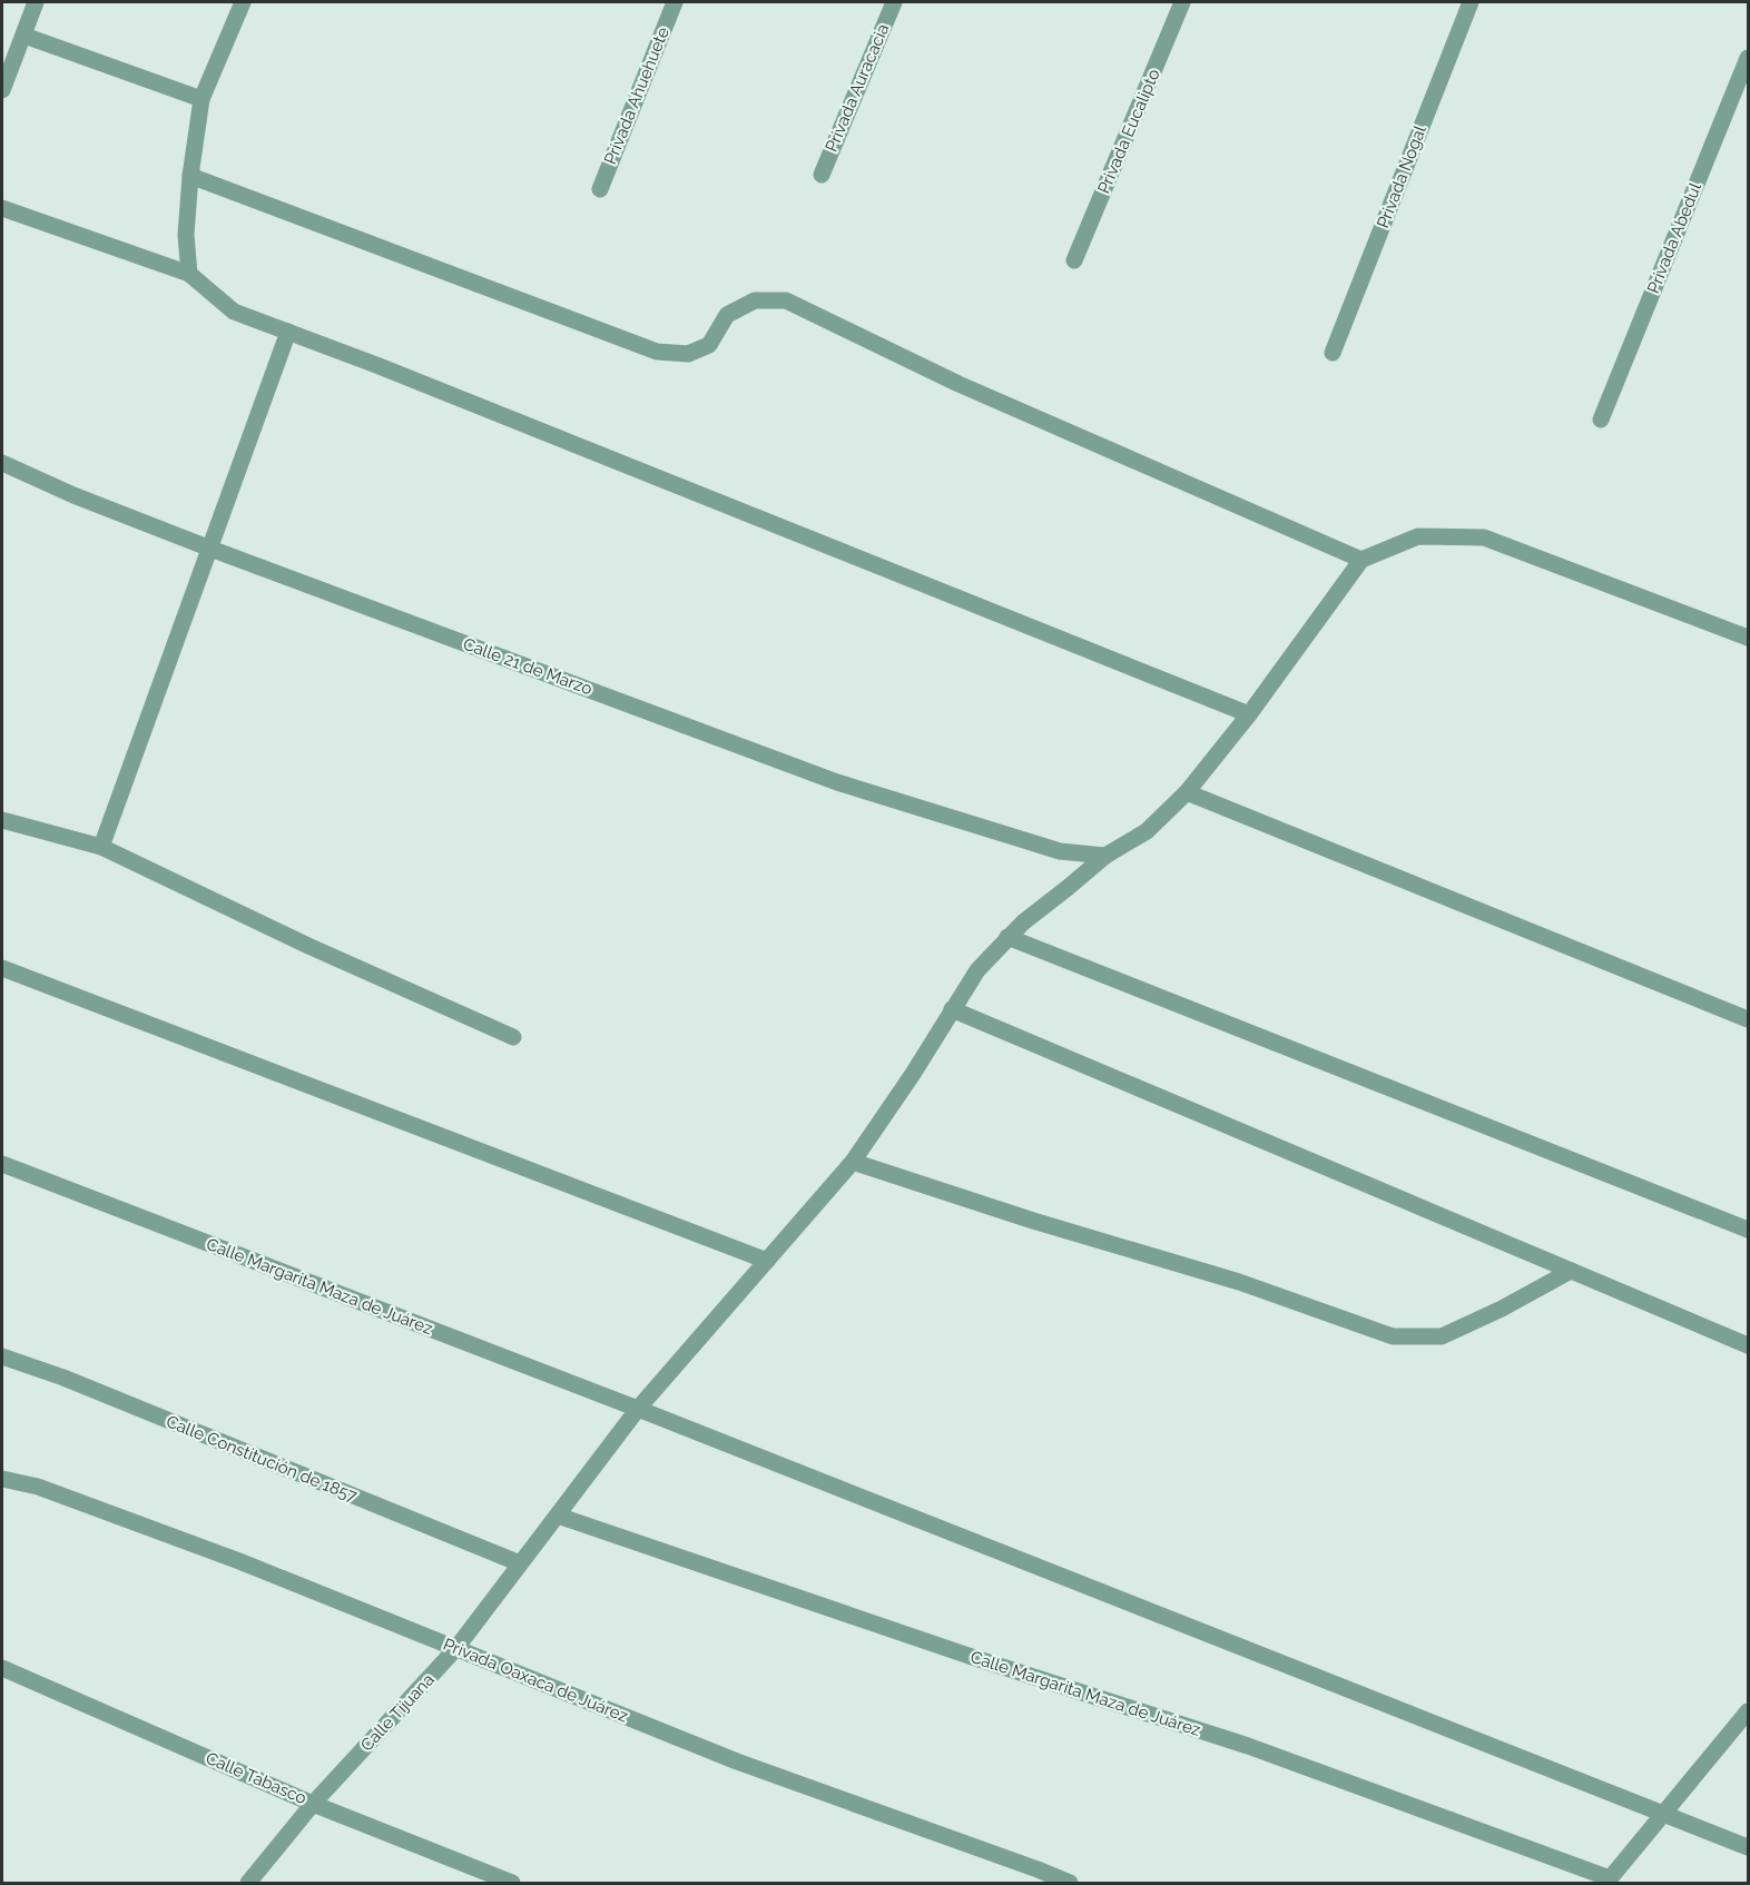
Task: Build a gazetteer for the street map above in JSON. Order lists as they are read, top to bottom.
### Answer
{
  "streets": {
    "street": [
      "Privada Auracacia",
      "Privada Ahuehuete",
      "Privada Eucalipto",
      "Privada Nogal",
      "Privada Abedul",
      "Calle 21 de Marzo",
      "Calle Margarita Maza de Juárez",
      "Calle Constitución de 1857",
      "Privada Oaxaca de Juárez",
      "Calle Tijuana",
      "Calle Tabasco"
    ]
  },
  "crossings": [
    ["Calle 21 de Marzo", "Calle Tijuana"],
    ["Calle Margarita Maza de Juárez", "Calle Tijuana"],
    ["Calle Constitución de 1857", "Calle Tijuana"],
    ["Privada Oaxaca de Juárez", "Calle Tijuana"],
    ["Calle Tijuana", "Calle Tabasco"]
  ]
}
